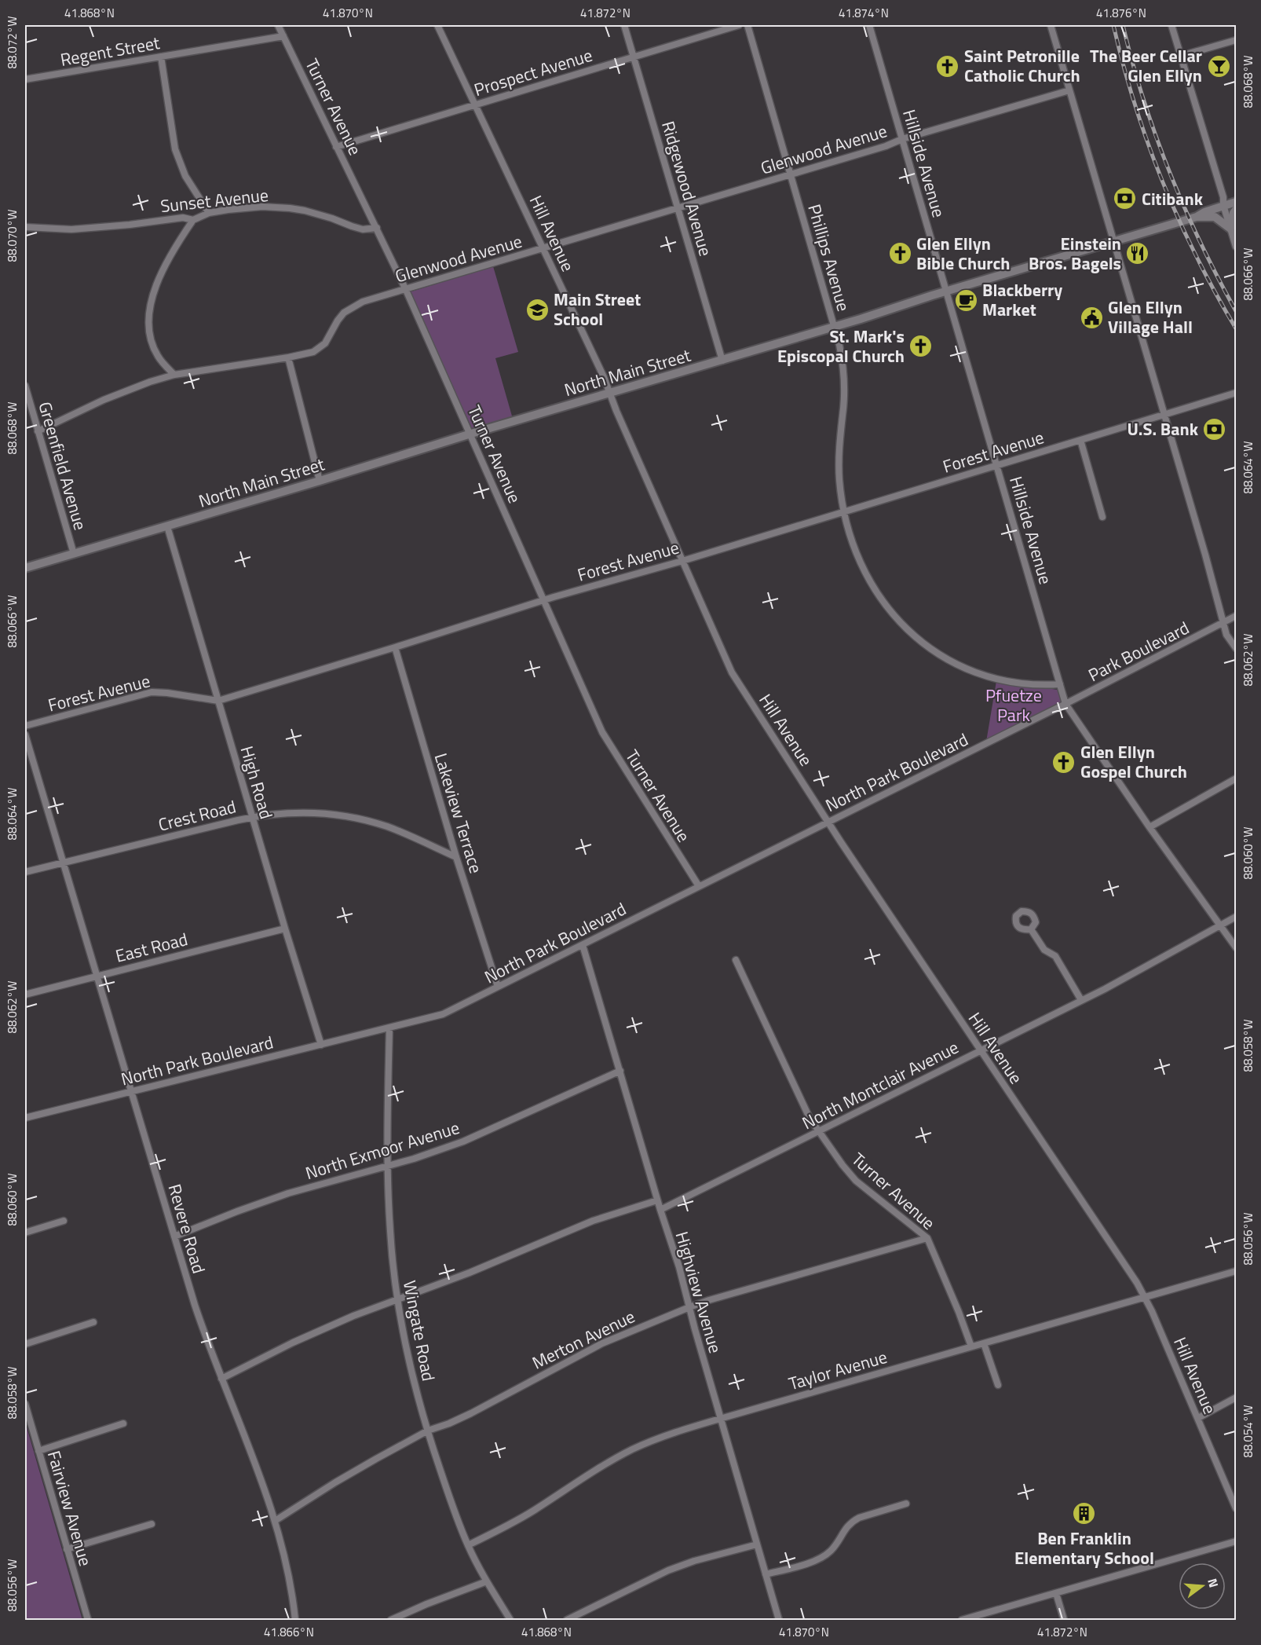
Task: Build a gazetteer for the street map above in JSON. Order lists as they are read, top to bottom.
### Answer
{
  "streets": {
    "street": [
      "Regent Street",
      "Prospect Avenue",
      "Turner Avenue",
      "Glenwood Avenue",
      "Hillside Avenue",
      "Ridgewood Avenue",
      "Sunset Avenue",
      "Hill Avenue",
      "Phillips Avenue",
      "North Main Street",
      "Forest Avenue",
      "Greenfield Avenue",
      "Park Boulevard",
      "North Park Boulevard",
      "High Road",
      "Lakeview Terrace",
      "Crest Road",
      "East Road",
      "North Montclair Avenue",
      "North Exmoor Avenue",
      "Revere Road",
      "Highview Avenue",
      "Wingate Road",
      "Merton Avenue",
      "Taylor Avenue",
      "Fairview Avenue"
    ]
  },
  "crossings": [
    ["Regent Street", "Turner Avenue"],
    ["Prospect Avenue", "Turner Avenue"],
    ["Prospect Avenue", "Ridgewood Avenue"],
    ["Prospect Avenue", "Hill Avenue"],
    ["Turner Avenue", "Glenwood Avenue"],
    ["Turner Avenue", "Sunset Avenue"],
    ["Turner Avenue", "North Main Street"],
    ["Turner Avenue", "Forest Avenue"],
    ["Turner Avenue", "North Park Boulevard"],
    ["Turner Avenue", "North Montclair Avenue"],
    ["Turner Avenue", "Merton Avenue"],
    ["Turner Avenue", "Taylor Avenue"],
    ["Glenwood Avenue", "Hillside Avenue"],
    ["Glenwood Avenue", "Ridgewood Avenue"],
    ["Glenwood Avenue", "Hill Avenue"],
    ["Glenwood Avenue", "Phillips Avenue"],
    ["Glenwood Avenue", "Greenfield Avenue"],
    ["Hillside Avenue", "Phillips Avenue"],
    ["Hillside Avenue", "North Main Street"],
    ["Hillside Avenue", "Forest Avenue"],
    ["Hillside Avenue", "Park Boulevard"],
    ["Hillside Avenue", "North Park Boulevard"],
    ["Hillside Avenue", "North Montclair Avenue"],
    ["Ridgewood Avenue", "North Main Street"],
    ["Hill Avenue", "North Main Street"],
    ["Hill Avenue", "Forest Avenue"],
    ["Hill Avenue", "North Park Boulevard"],
    ["Hill Avenue", "North Montclair Avenue"],
    ["Hill Avenue", "Taylor Avenue"],
    ["Phillips Avenue", "North Main Street"],
    ["Phillips Avenue", "Forest Avenue"],
    ["North Main Street", "Greenfield Avenue"],
    ["North Main Street", "High Road"],
    ["Forest Avenue", "High Road"],
    ["Forest Avenue", "Lakeview Terrace"],
    ["Park Boulevard", "North Park Boulevard"],
    ["North Park Boulevard", "High Road"],
    ["North Park Boulevard", "Lakeview Terrace"],
    ["North Park Boulevard", "Revere Road"],
    ["North Park Boulevard", "Highview Avenue"],
    ["North Park Boulevard", "Wingate Road"],
    ["High Road", "Crest Road"],
    ["High Road", "East Road"],
    ["Lakeview Terrace", "Crest Road"],
    ["Crest Road", "Revere Road"],
    ["East Road", "Revere Road"],
    ["North Montclair Avenue", "Highview Avenue"],
    ["North Exmoor Avenue", "Revere Road"],
    ["North Exmoor Avenue", "Highview Avenue"],
    ["North Exmoor Avenue", "Wingate Road"],
    ["Revere Road", "Merton Avenue"],
    ["Highview Avenue", "Merton Avenue"],
    ["Highview Avenue", "Taylor Avenue"],
    ["Wingate Road", "Merton Avenue"],
    ["Wingate Road", "Taylor Avenue"]
  ],
  "parks": ["Pfuetze Park"],
  "places": {
    "church": [
      "Saint Petronille Catholic Church",
      "Glen Ellyn Bible Church",
      "St. Mark's Episcopal Church",
      "Glen Ellyn Gospel Church"
    ],
    "bar": ["The Beer Cellar Glen Ellyn"],
    "bank": ["Citibank", "U.S. Bank"],
    "restaurant": ["Einstein Bros. Bagels"],
    "cafe": ["Blackberry Market"],
    "school or university": ["Main Street School"],
    "public building": ["Glen Ellyn Village Hall"],
    "building": ["Ben Franklin Elementary School"]
  },
  "north": "right",
  "coordinates": [
    "41.868°N",
    "41.870°N",
    "41.872°N",
    "41.874°N",
    "41.876°N",
    "88.072°W",
    "88.068°W",
    "88.070°W",
    "88.066°W",
    "88.064°W",
    "88.062°W",
    "88.060°W",
    "88.058°W",
    "88.056°W",
    "88.054°W",
    "41.866°N"
  ]
}
